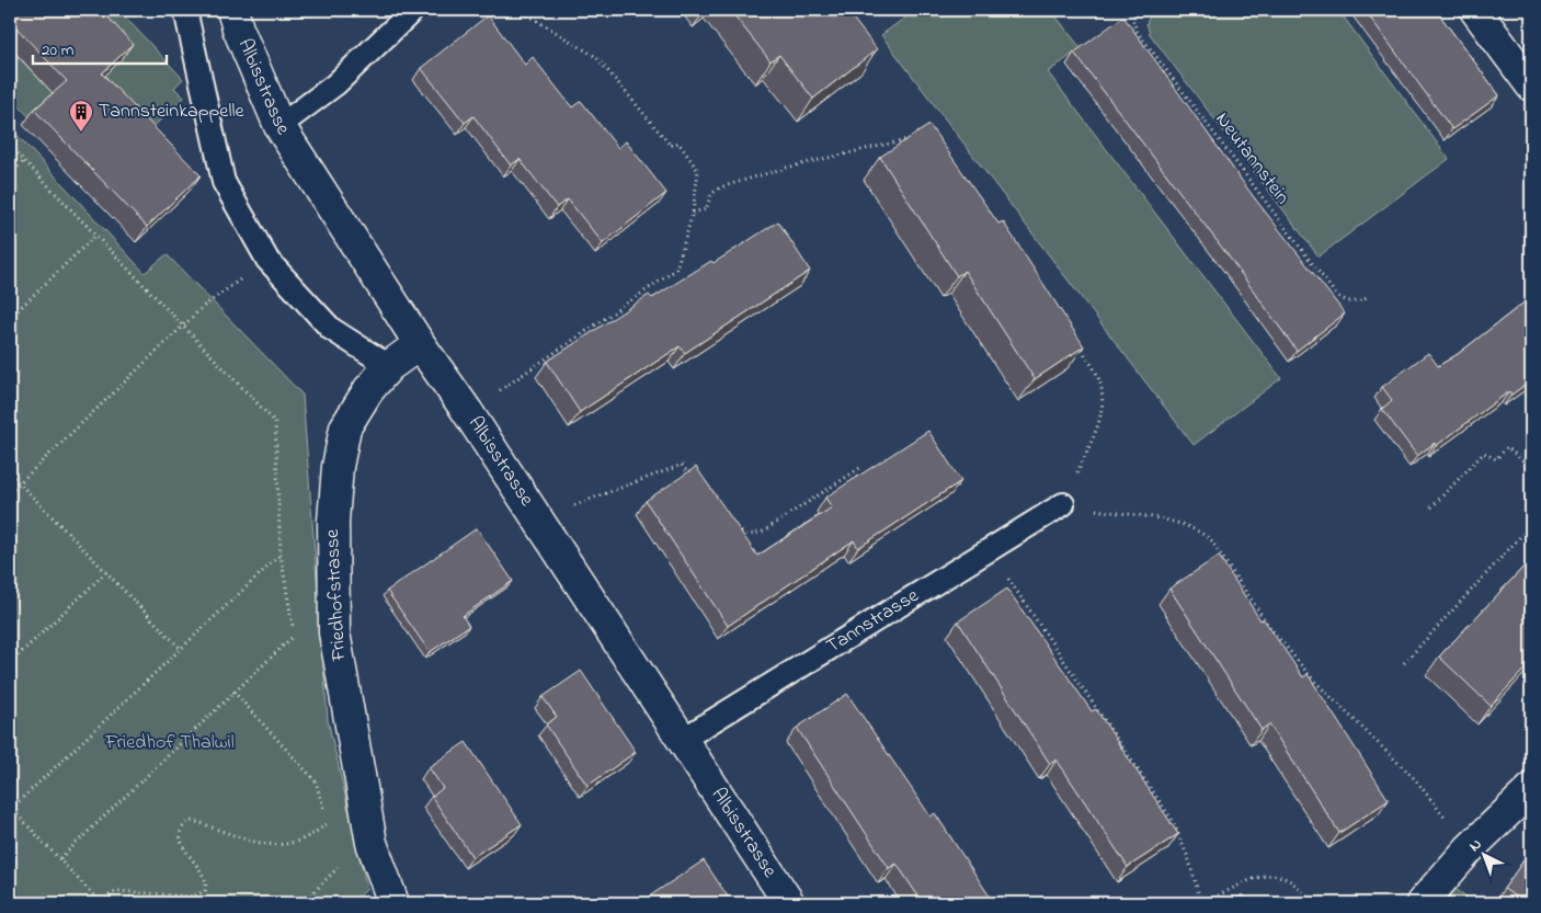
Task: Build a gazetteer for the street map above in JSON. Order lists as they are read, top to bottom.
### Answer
{
  "streets": {
    "main road": ["Albisstrasse", "Friedhofstrasse"],
    "lane": ["Tannstrasse"],
    "path": ["Neutannstein"]
  },
  "crossings": [
    ["Albisstrasse", "Friedhofstrasse"],
    ["Albisstrasse", "Tannstrasse"]
  ],
  "parks": ["Friedhof Thalwil"],
  "places": {
    "building": ["Tannsteinkappelle"]
  },
  "scale_bar": "20 m",
  "north": "top left"
}
